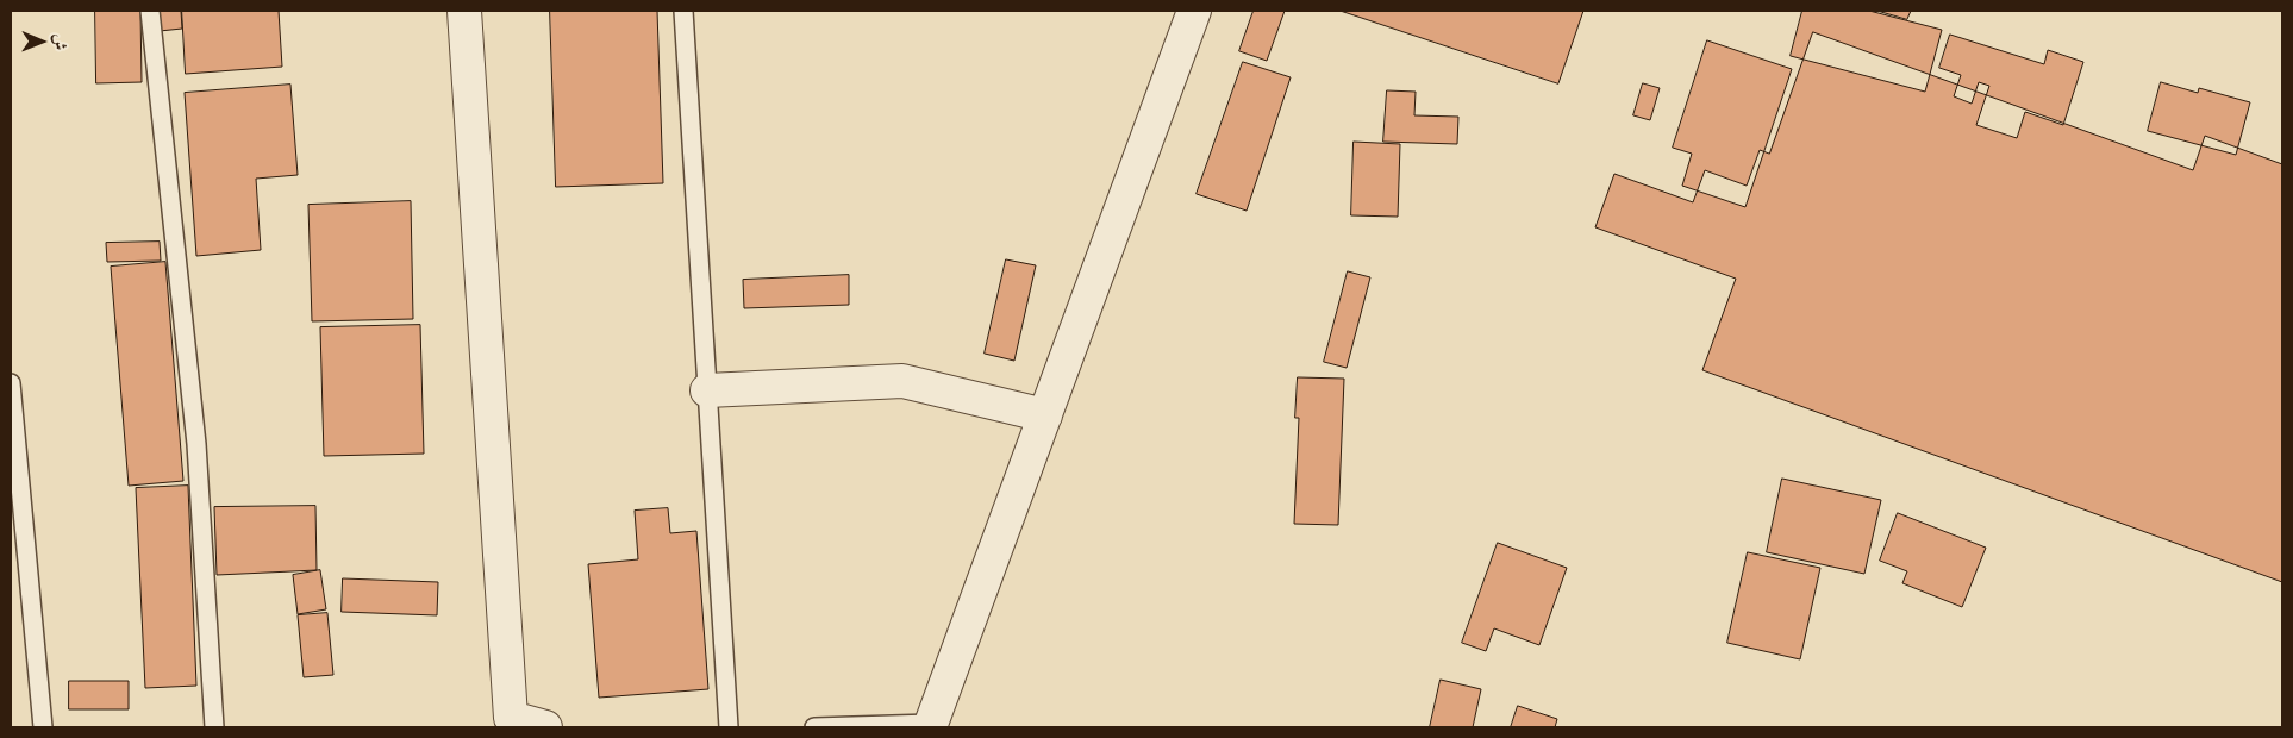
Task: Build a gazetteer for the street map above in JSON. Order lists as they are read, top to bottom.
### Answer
{
  "north": "right"
}
